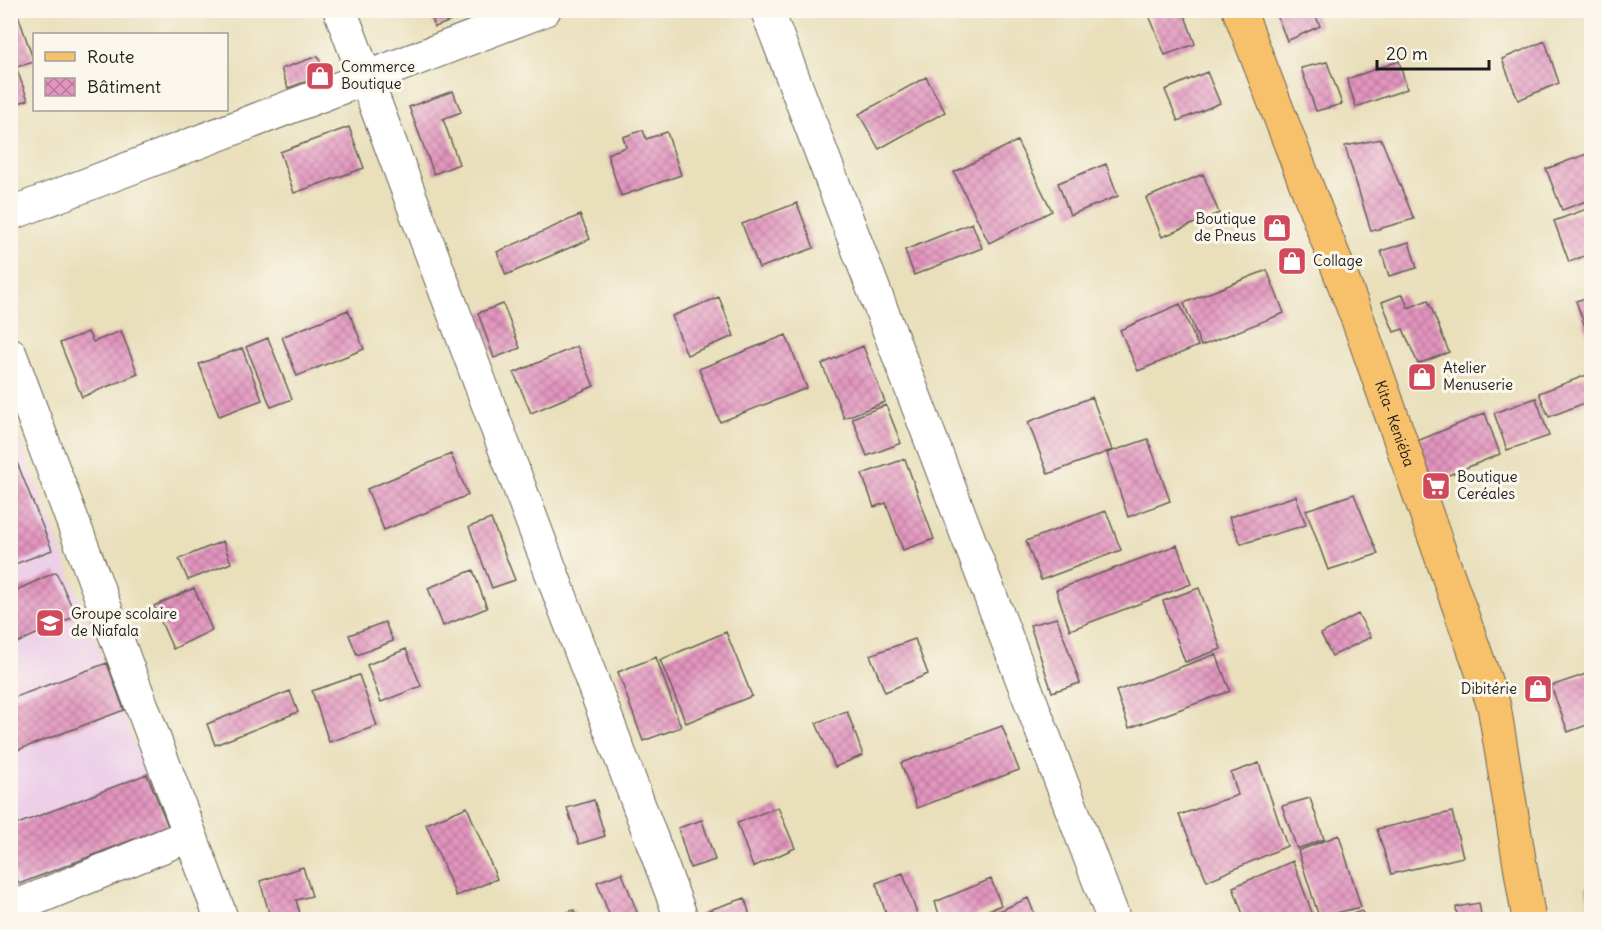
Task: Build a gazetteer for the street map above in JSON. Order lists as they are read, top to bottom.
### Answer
{
  "streets": {
    "main road": ["Kita- Keniéba"]
  },
  "places": {
    "shop": [
      "Commerce Boutique",
      "Boutique de Pneus",
      "Collage",
      "Atelier Menuserie",
      "Dibitérie"
    ],
    "supermarket": ["Boutique Ceréales"],
    "school or university": ["Groupe scolaire de Niafala"]
  },
  "legend": ["Route", "Bâtiment"],
  "scale_bar": "20 m"
}
